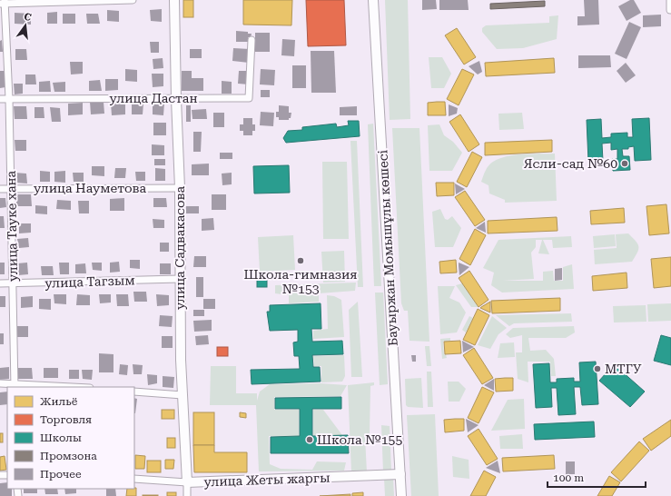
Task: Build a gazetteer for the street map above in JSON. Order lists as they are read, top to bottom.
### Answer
{
  "streets": {
    "street": [
      "улица Дастан",
      "улица Науметова",
      "улица Тауке хана",
      "улица Садвакасова",
      "Бауыржан Момышұлы көшесі",
      "улица Тагзым",
      "улица Жеты жаргы"
    ]
  },
  "crossings": [
    ["улица Дастан", "улица Тауке хана"],
    ["улица Дастан", "улица Садвакасова"],
    ["улица Науметова", "улица Тауке хана"],
    ["улица Науметова", "улица Садвакасова"],
    ["улица Тауке хана", "улица Тагзым"],
    ["улица Садвакасова", "улица Тагзым"],
    ["улица Садвакасова", "улица Жеты жаргы"],
    ["Бауыржан Момышұлы көшесі", "улица Жеты жаргы"]
  ],
  "places": [
    "Ясли-сад №60",
    "Школа-гимназия №153",
    "МТГУ",
    "Школа №155"
  ],
  "legend": [
    "Жильё",
    "Торговля",
    "Школы",
    "Промзона",
    "Прочее"
  ],
  "scale_bar": "100 m",
  "north": "top"
}
